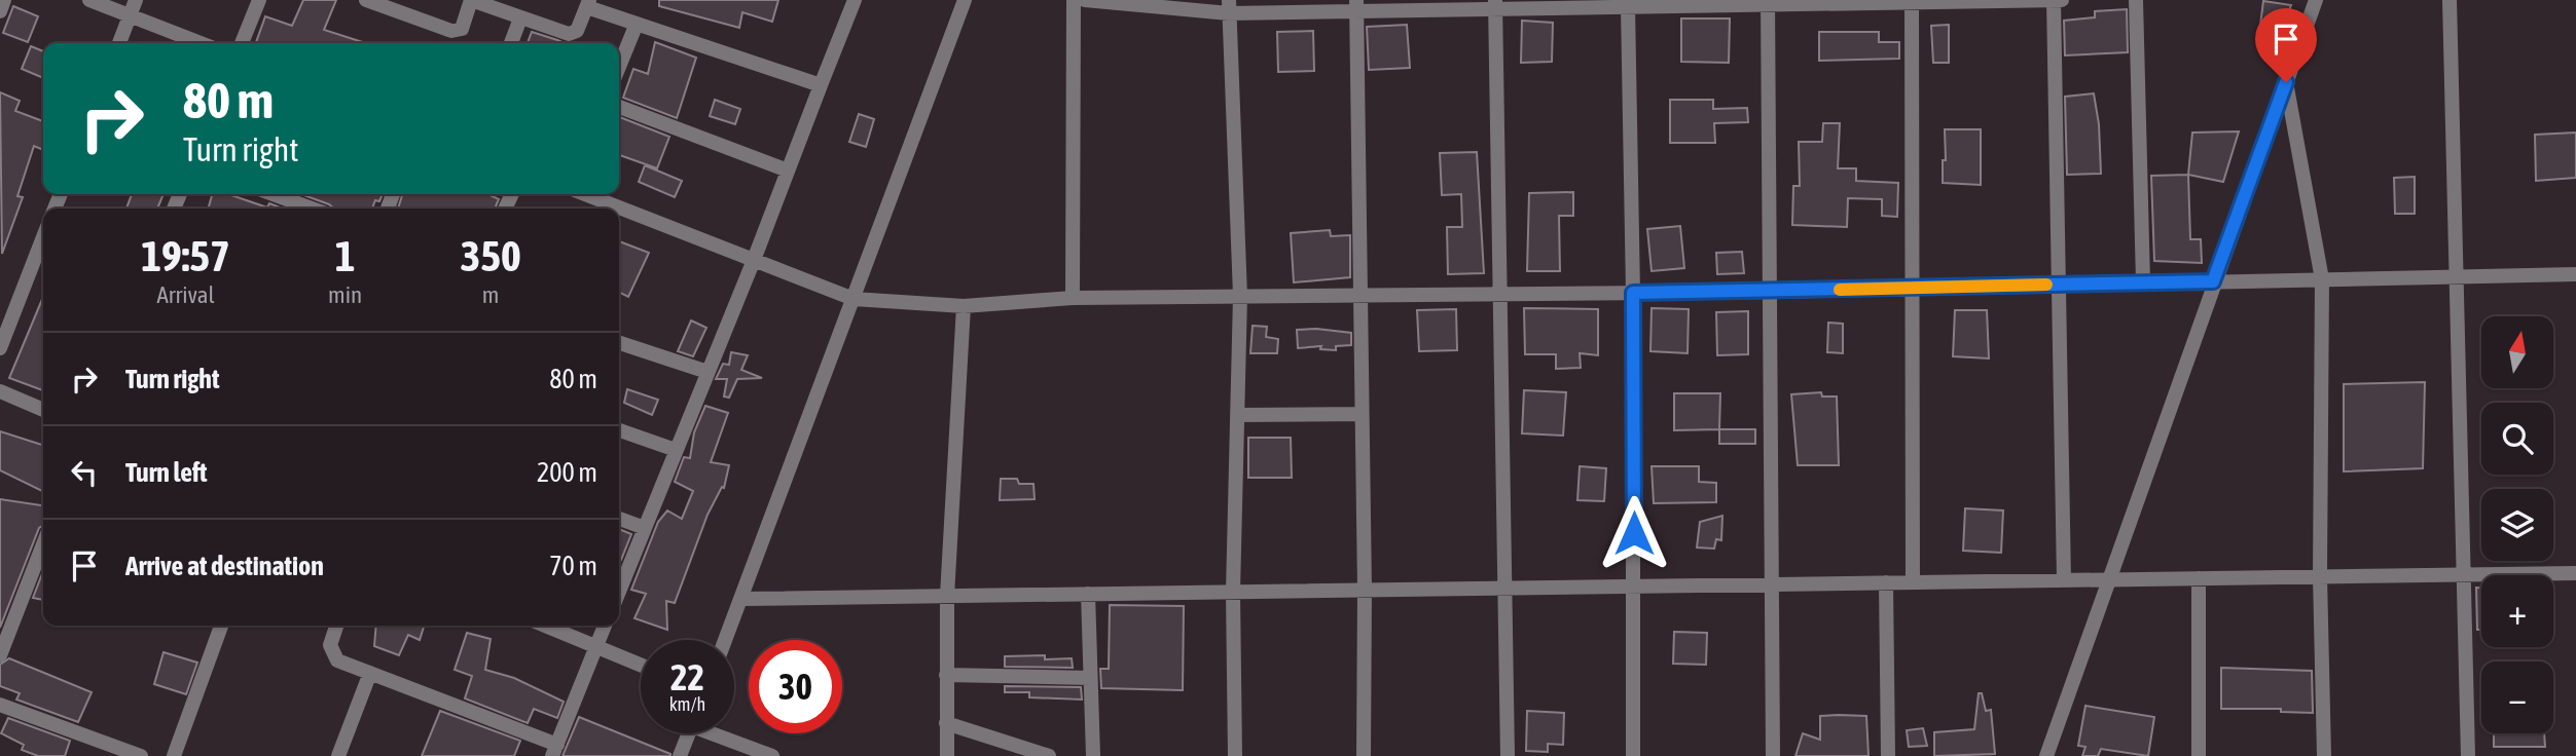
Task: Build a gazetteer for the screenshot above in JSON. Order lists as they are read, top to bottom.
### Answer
{
  "north": "top",
  "page": {
    "turn": ["80 m", "Turn right"],
    "eta": [
      "19:57",
      "Arrival",
      "1",
      "min",
      "350",
      "m"
    ],
    "map_buttons": ["+", "−"],
    "list": [
      {
        "name": "Turn right",
        "value": "80 m"
      },
      {
        "name": "Turn left",
        "value": "200 m"
      },
      {
        "name": "Arrive at destination",
        "value": "70 m"
      }
    ],
    "speed": "22 km/h",
    "limit": "30"
  }
}
